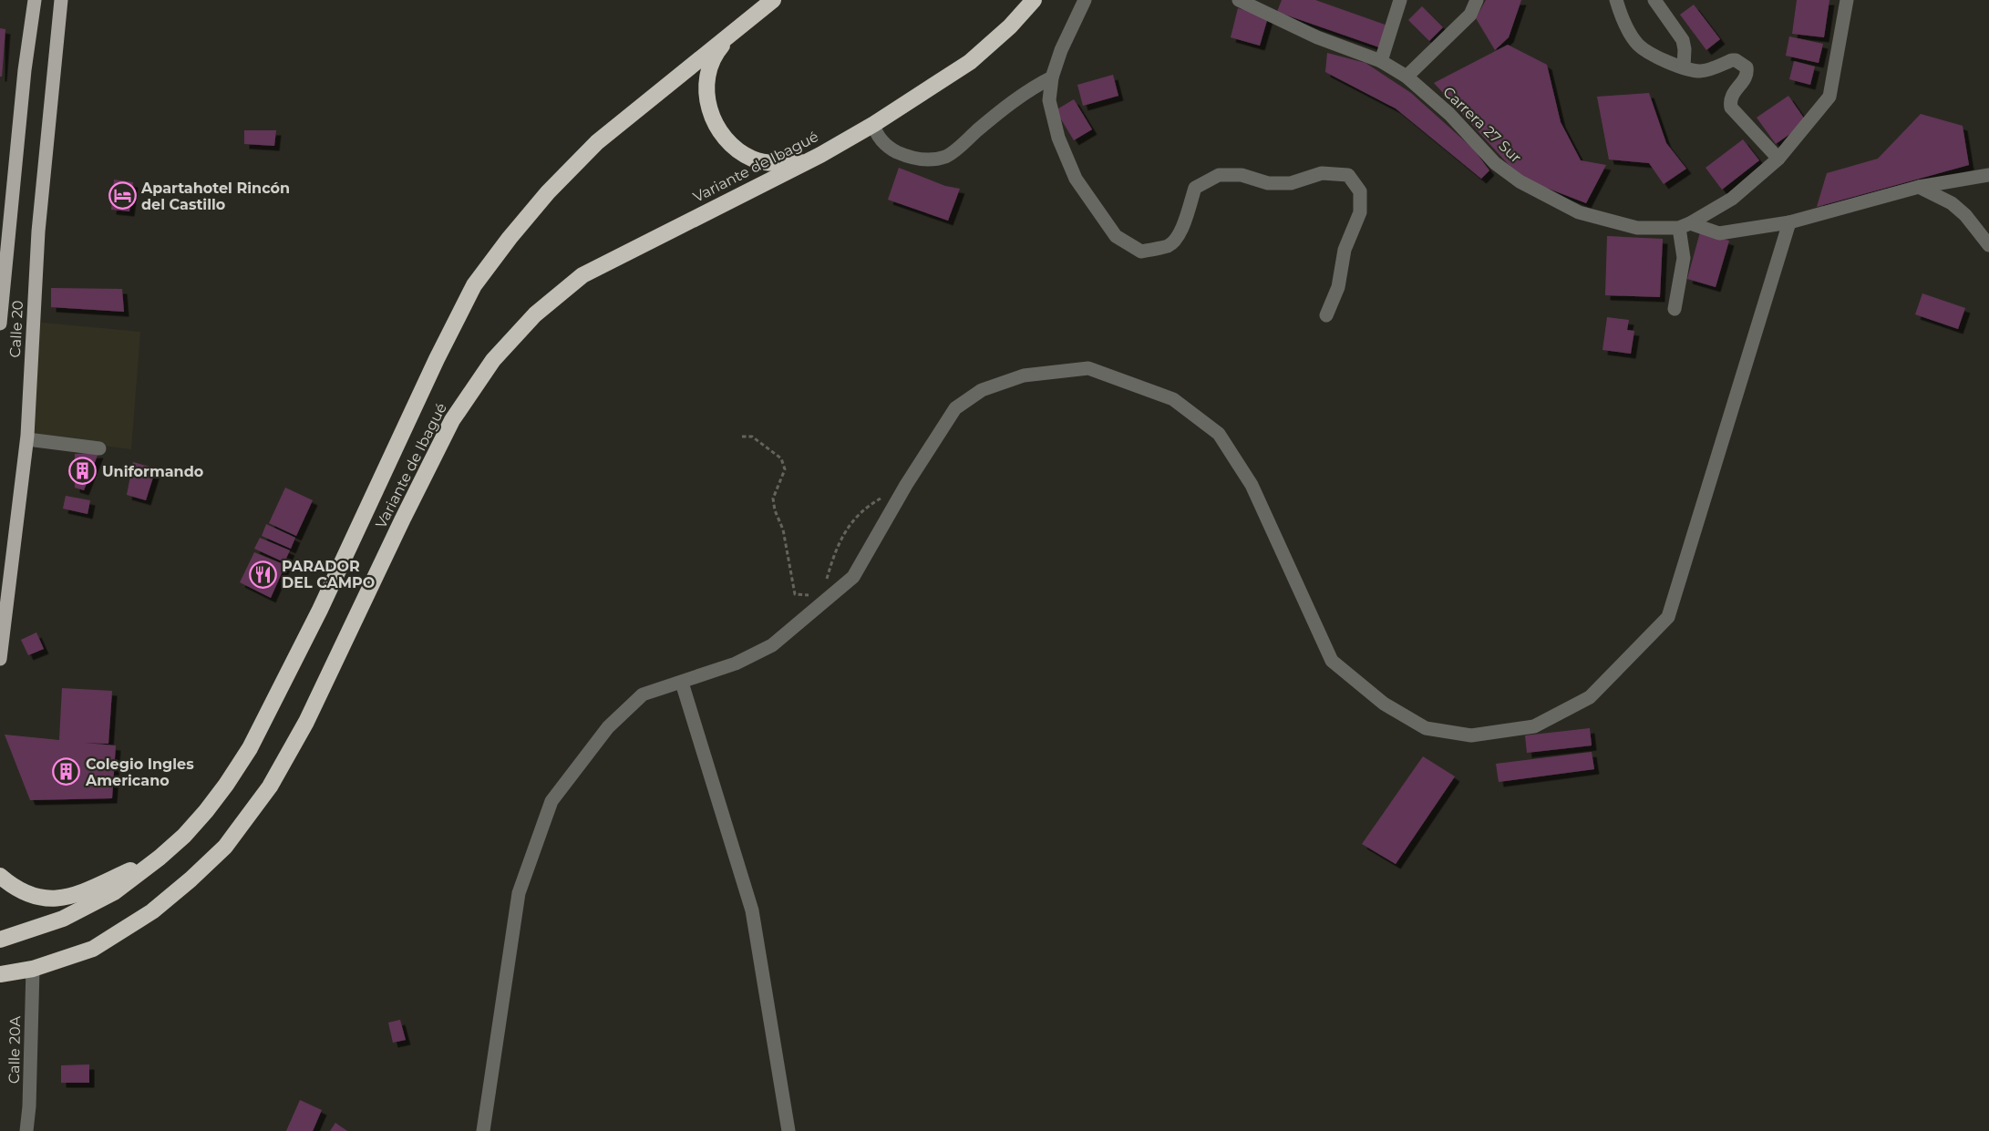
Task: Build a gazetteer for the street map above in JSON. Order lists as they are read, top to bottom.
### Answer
{
  "streets": {
    "highway": ["Variante de Ibagué"],
    "main road": ["Calle 20"],
    "street": ["Carrera 27 Sur", "Calle 20A"]
  },
  "crossings": [
    ["Variante de Ibagué", "Calle 20A"]
  ],
  "places": {
    "hotel": ["Apartahotel Rincón del Castillo"],
    "building": ["Uniformando", "Colegio Ingles Americano"],
    "restaurant": ["PARADOR DEL CAMPO"]
  }
}
